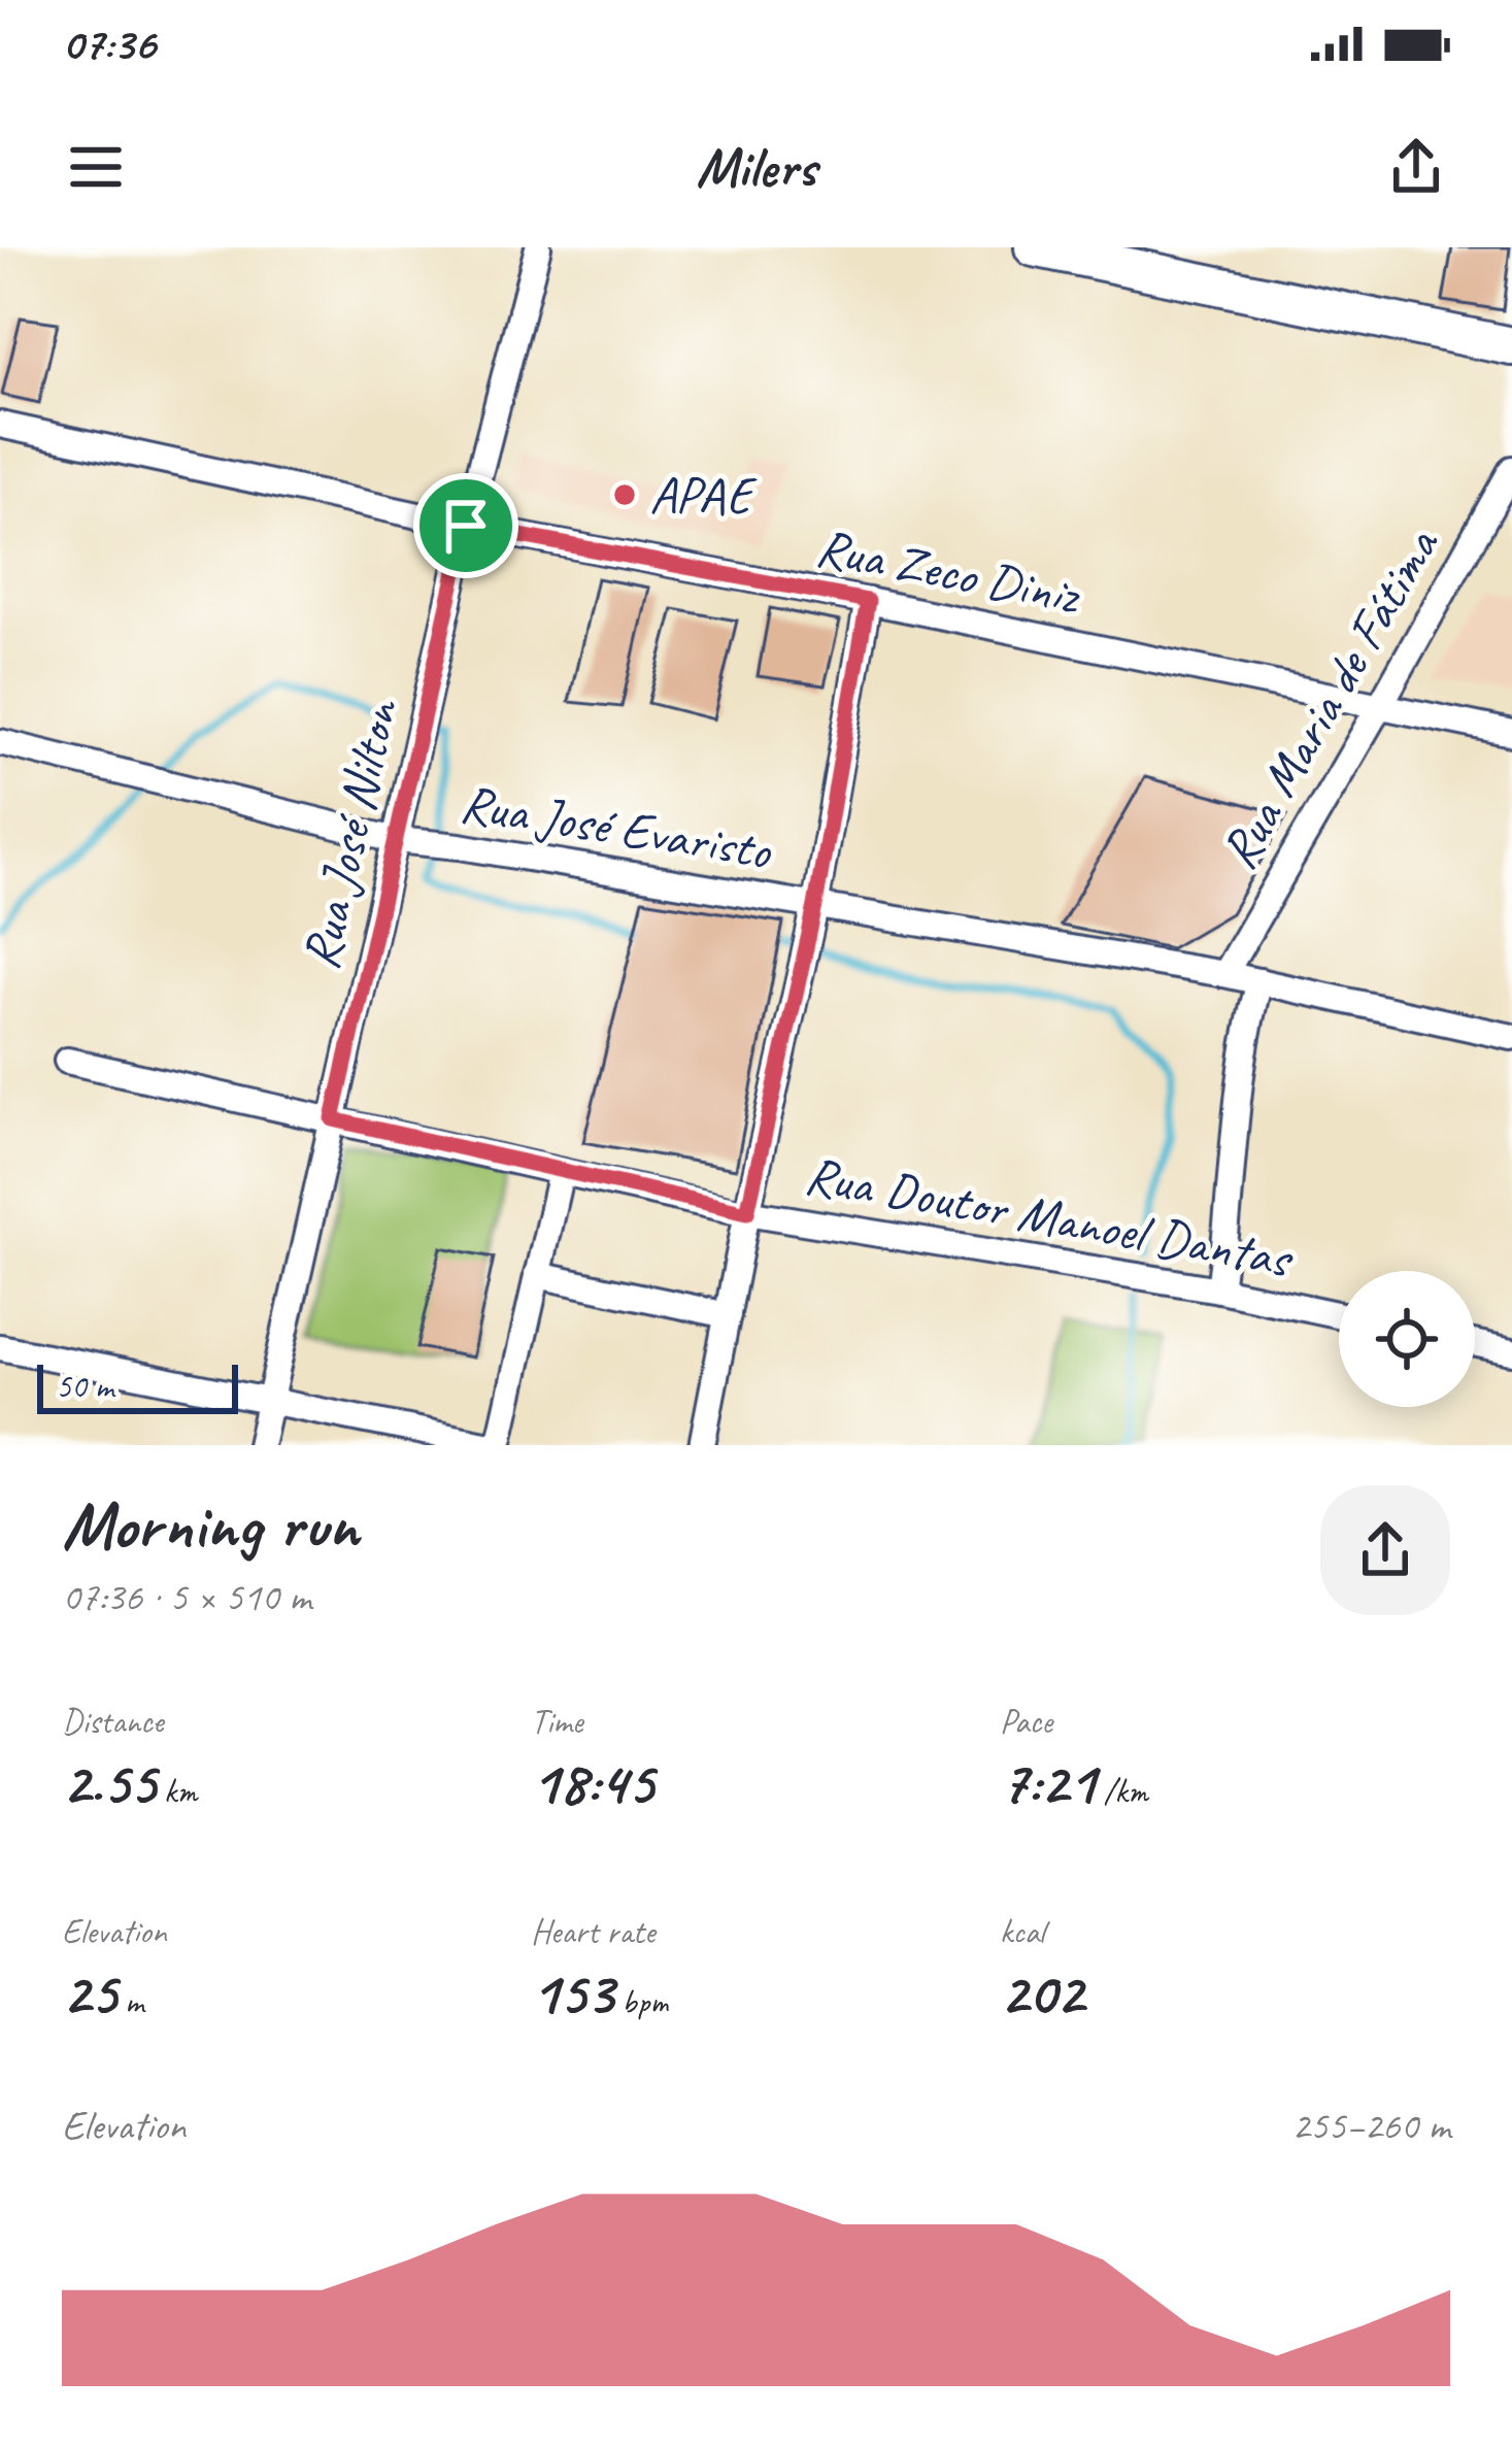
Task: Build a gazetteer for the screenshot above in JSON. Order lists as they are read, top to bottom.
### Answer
{
  "streets": {
    "street": [
      "Rua Zeco Diniz",
      "Rua Maria de Fátima",
      "Rua José Evaristo",
      "Rua José Nilton",
      "Rua Doutor Manoel Dantas"
    ]
  },
  "crossings": [
    ["Rua Zeco Diniz", "Rua Maria de Fátima"],
    ["Rua Zeco Diniz", "Rua José Nilton"],
    ["Rua Maria de Fátima", "Rua José Evaristo"],
    ["Rua José Evaristo", "Rua José Nilton"],
    ["Rua José Nilton", "Rua Doutor Manoel Dantas"]
  ],
  "places": ["APAE"],
  "scale_bar": "50 m",
  "page": {
    "status": "07:36",
    "header": "Milers",
    "scale": "50 m",
    "heading": ["Morning run", "07:36 · 5 × 510 m"],
    "stats": [
      ["Distance", "2.55 km"],
      ["Time", "18:45"],
      ["Pace", "7:21 /km"],
      ["Elevation", "25 m"],
      ["Heart rate", "153 bpm"],
      ["kcal", "202"]
    ],
    "chart": ["Elevation", "255–260 m"]
  }
}
